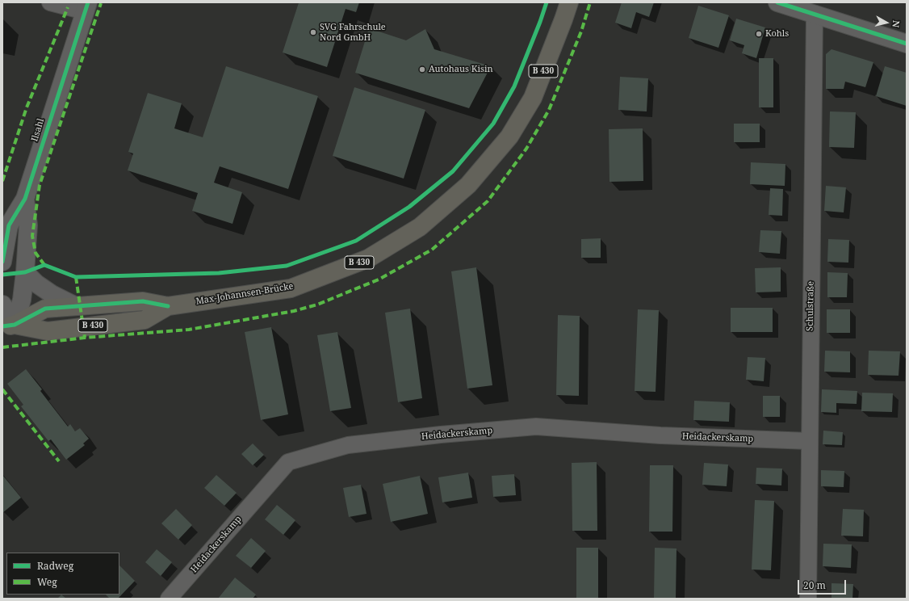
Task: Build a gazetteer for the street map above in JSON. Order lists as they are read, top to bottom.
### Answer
{
  "streets": {
    "main road": ["B 430", "Ilsahl", "Max-Johannsen-Brücke"],
    "street": ["Schulstraße", "Heidackerskamp"]
  },
  "crossings": [
    ["Ilsahl", "Max-Johannsen-Brücke"],
    ["Schulstraße", "Heidackerskamp"]
  ],
  "places": ["SVG Fahrschule Nord GmbH", "Kohls", "Autohaus Kisin"],
  "legend": ["Radweg", "Weg"],
  "scale_bar": "20 m",
  "north": "right"
}
